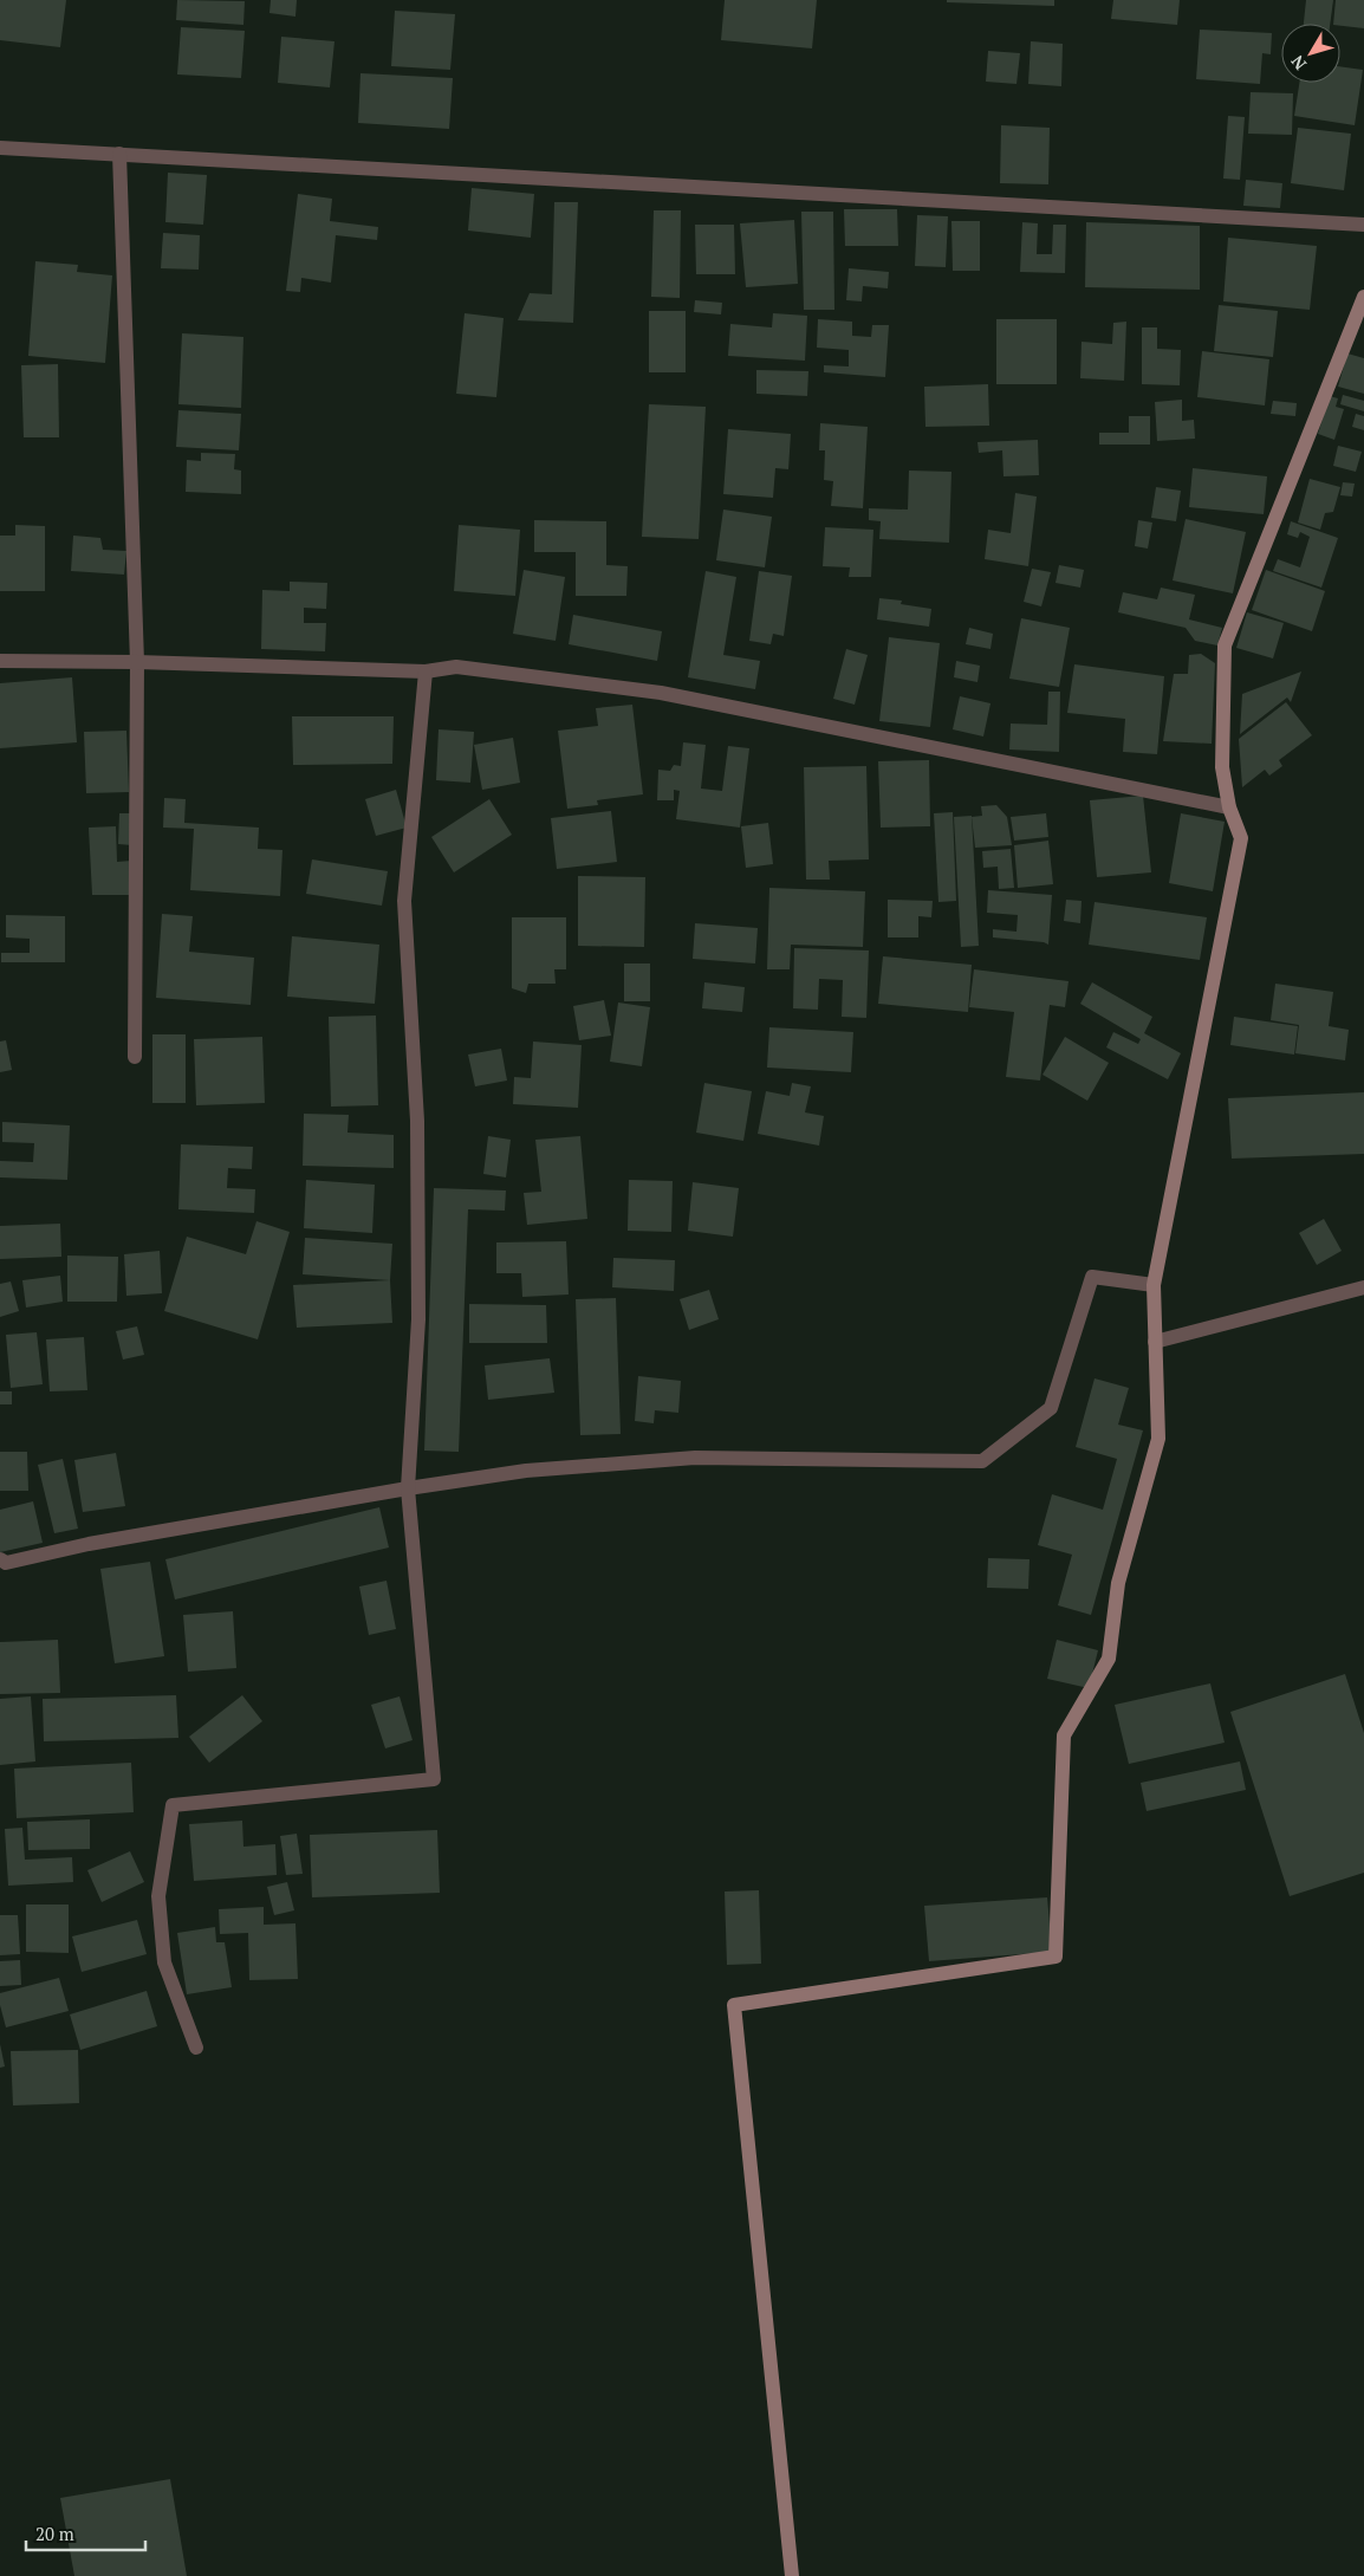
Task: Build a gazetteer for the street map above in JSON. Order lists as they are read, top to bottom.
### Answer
{
  "scale_bar": "20 m",
  "north": "bottom left"
}
